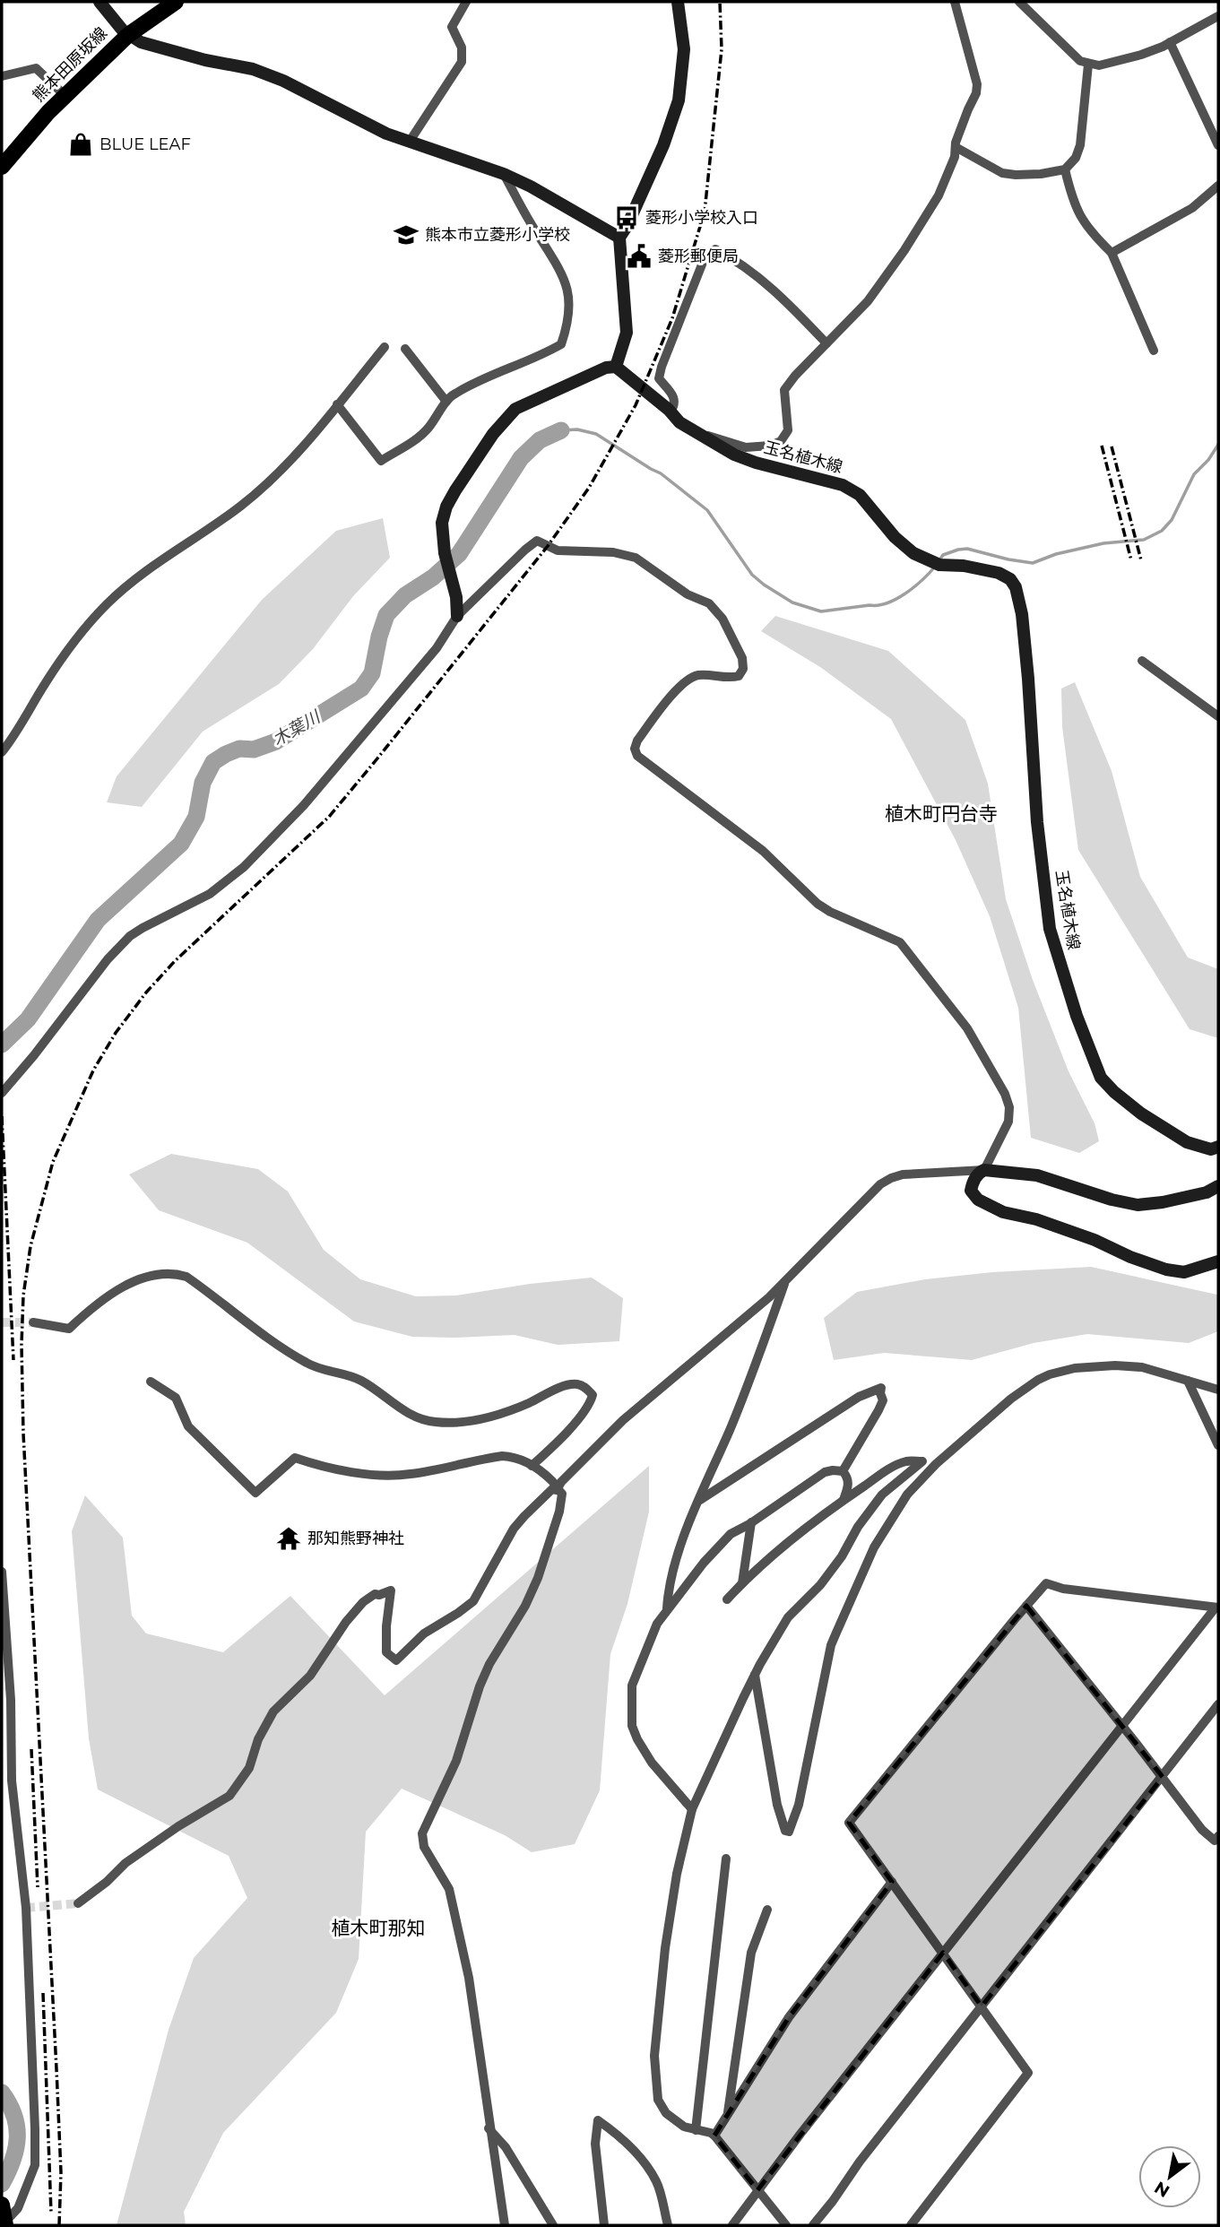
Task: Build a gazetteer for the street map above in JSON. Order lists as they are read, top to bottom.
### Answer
{
  "streets": {
    "main road": ["熊本田原坂線", "玉名植木線"]
  },
  "districts": ["植木町円台寺", "植木町那知"],
  "water": ["木葉川"],
  "places": {
    "shop": ["BLUE LEAF"],
    "bus stop": ["菱形小学校入口"],
    "school or university": ["熊本市立菱形小学校"],
    "public building": ["菱形郵便局"],
    "temple": ["那知熊野神社"]
  },
  "north": "bottom left"
}
